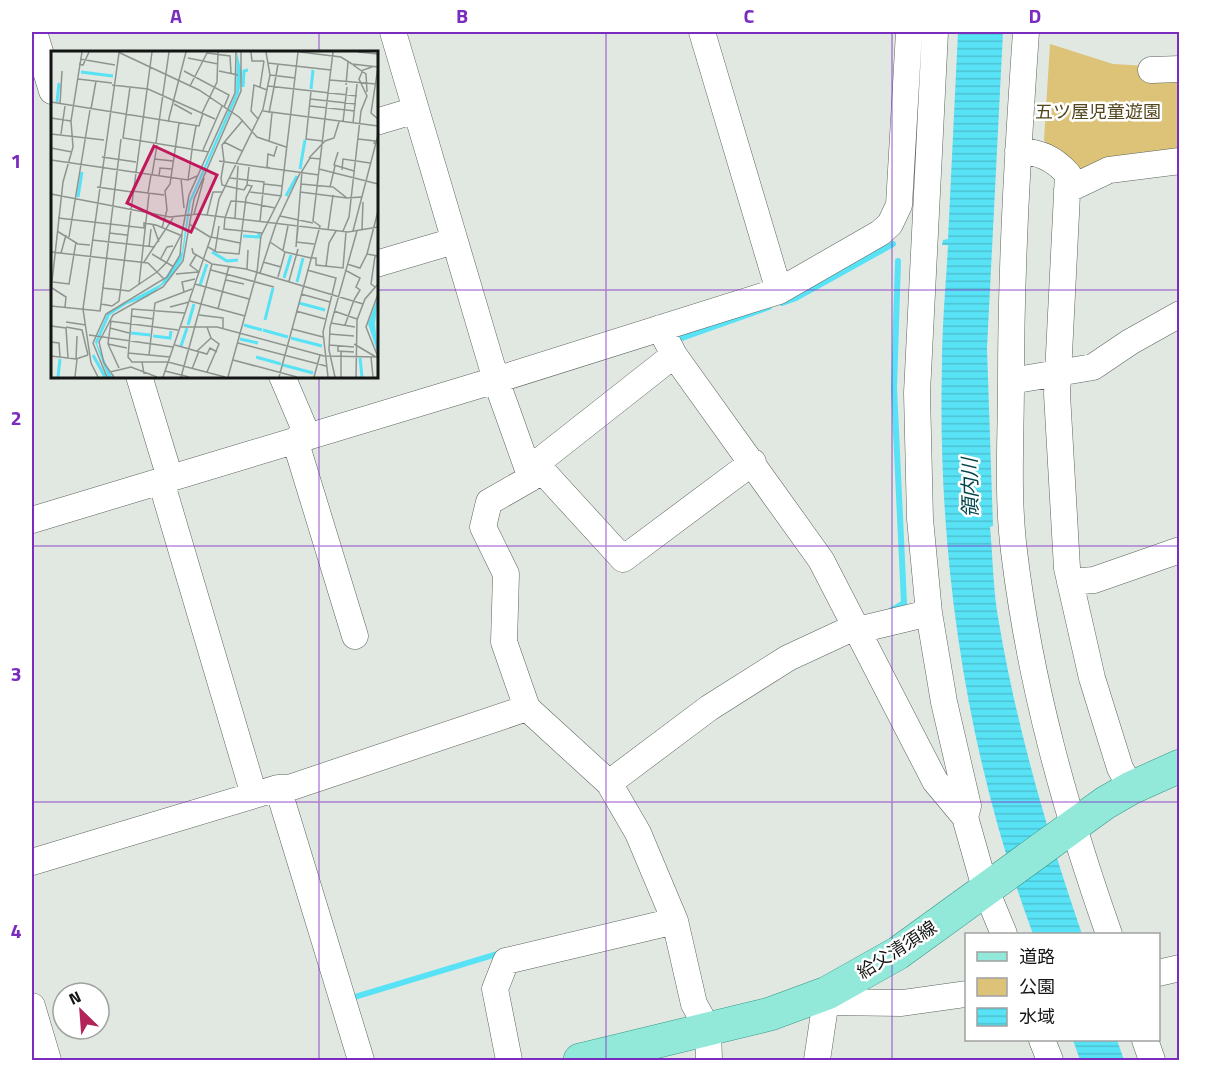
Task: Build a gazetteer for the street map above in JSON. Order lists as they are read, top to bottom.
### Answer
{
  "streets": {
    "main road": ["給父清須線"]
  },
  "water": ["領内川"],
  "parks": ["五ツ屋児童遊園"],
  "legend": ["道路", "公園", "水域"],
  "north": "top left",
  "grid": {
    "columns": [
      "A",
      "B",
      "C",
      "D"
    ],
    "rows": [
      "1",
      "2",
      "3",
      "4"
    ]
  }
}
